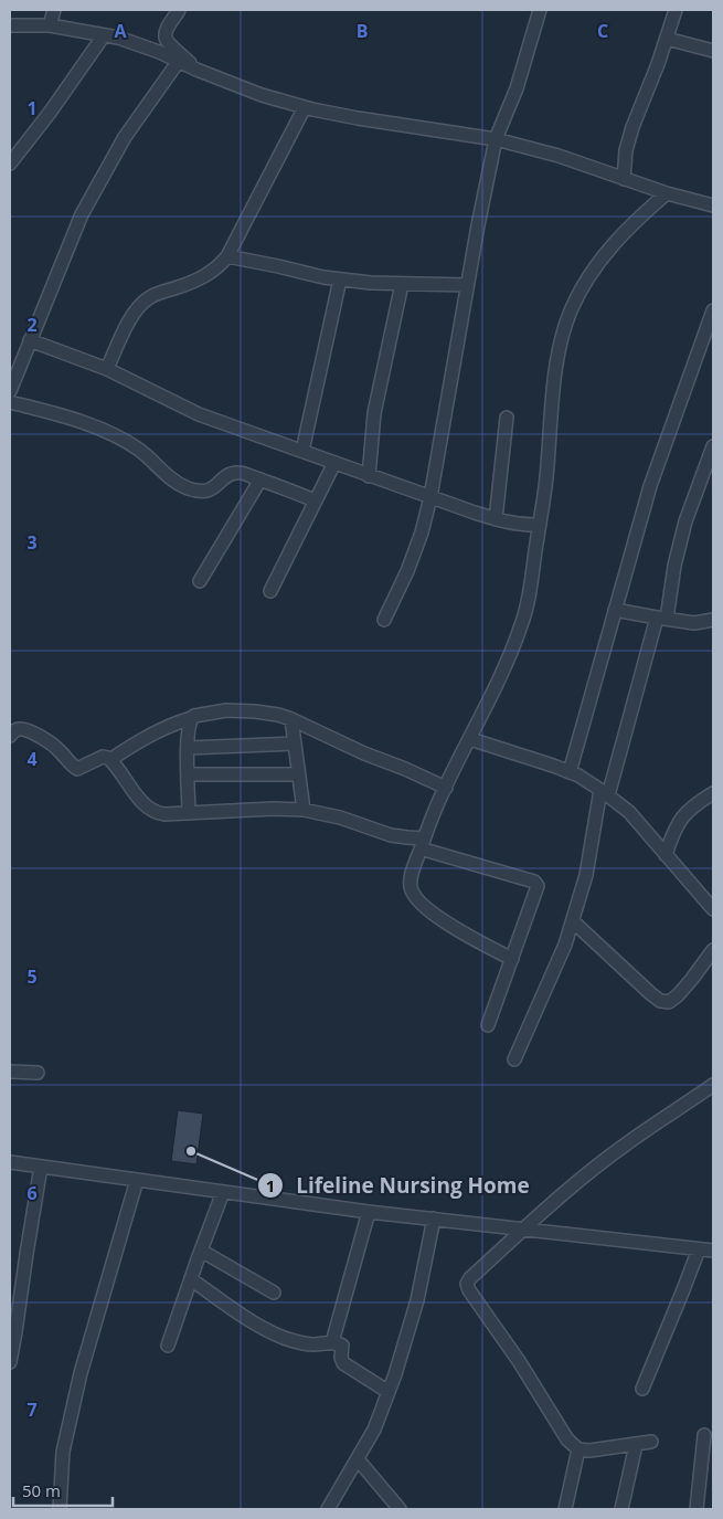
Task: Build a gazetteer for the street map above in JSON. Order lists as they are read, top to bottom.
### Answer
{
  "places": ["Lifeline Nursing Home"],
  "scale_bar": "50 m",
  "grid": {
    "columns": ["A", "B", "C"],
    "rows": [
      "1",
      "2",
      "3",
      "4",
      "5",
      "6",
      "7"
    ]
  }
}
